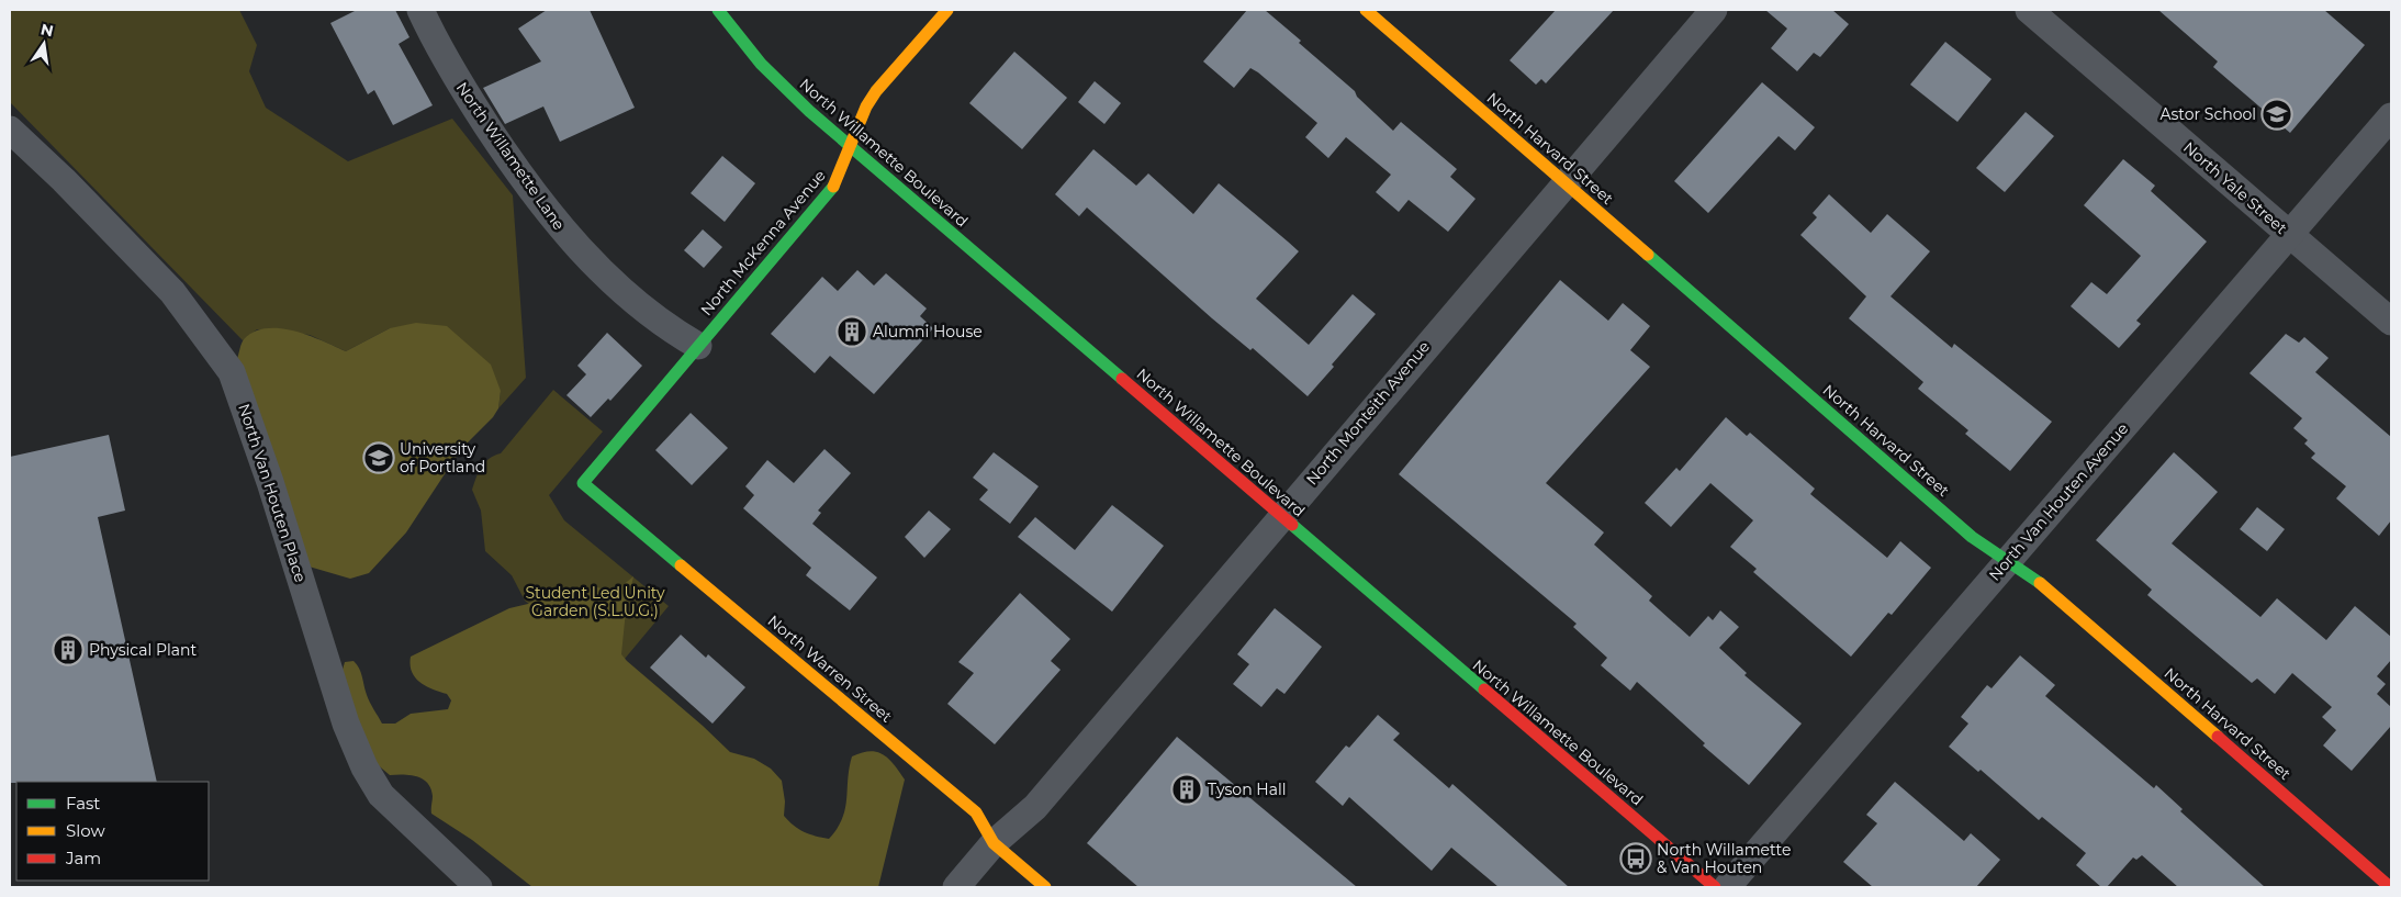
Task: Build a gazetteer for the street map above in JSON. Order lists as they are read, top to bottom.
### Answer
{
  "streets": {
    "street": [
      "North Harvard Street",
      "North Willamette Boulevard",
      "North Willamette Lane",
      "North Yale Street",
      "North McKenna Avenue",
      "North Monteith Avenue",
      "North Van Houten Place",
      "North Van Houten Avenue",
      "North Warren Street"
    ]
  },
  "crossings": [
    ["North Harvard Street", "North Monteith Avenue"],
    ["North Harvard Street", "North Van Houten Avenue"],
    ["North Willamette Boulevard", "North McKenna Avenue"],
    ["North Willamette Boulevard", "North Monteith Avenue"],
    ["North Willamette Lane", "North McKenna Avenue"],
    ["North Yale Street", "North Van Houten Avenue"],
    ["North McKenna Avenue", "North Warren Street"],
    ["North Monteith Avenue", "North Warren Street"]
  ],
  "parks": ["Student Led Unity Garden (S.L.U.G.)"],
  "places": {
    "school or university": ["Astor School", "University of Portland"],
    "building": ["Alumni House", "Physical Plant", "Tyson Hall"],
    "bus stop": ["North Willamette & Van Houten"]
  },
  "legend": ["Fast", "Slow", "Jam"],
  "north": "top"
}
